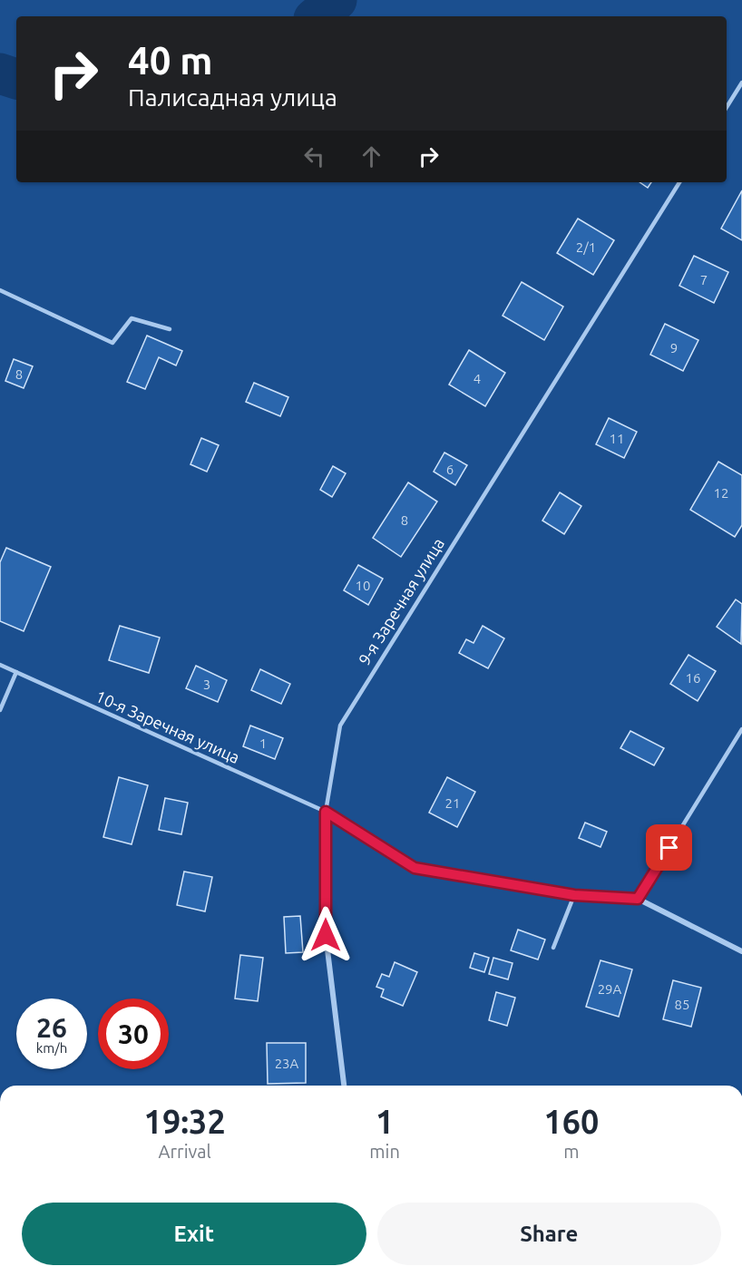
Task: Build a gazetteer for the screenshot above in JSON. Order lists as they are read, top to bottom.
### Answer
{
  "streets": {
    "street": ["9-я Заречная улица"],
    "lane": ["10-я Заречная улица"]
  },
  "crossings": [
    ["9-я Заречная улица", "10-я Заречная улица"]
  ],
  "house_numbers": [
    "2/1",
    "7",
    "9",
    "8",
    "4",
    "11",
    "6",
    "12",
    "8",
    "10",
    "16",
    "3",
    "1",
    "21",
    "29А",
    "85",
    "23А"
  ],
  "page": {
    "turn": ["40 m", "Палисадная улица"],
    "speed": "26 km/h",
    "limit": "30",
    "eta": [
      "19:32",
      "Arrival",
      "1",
      "min",
      "160",
      "m"
    ],
    "buttons": ["Exit", "Share"]
  }
}
